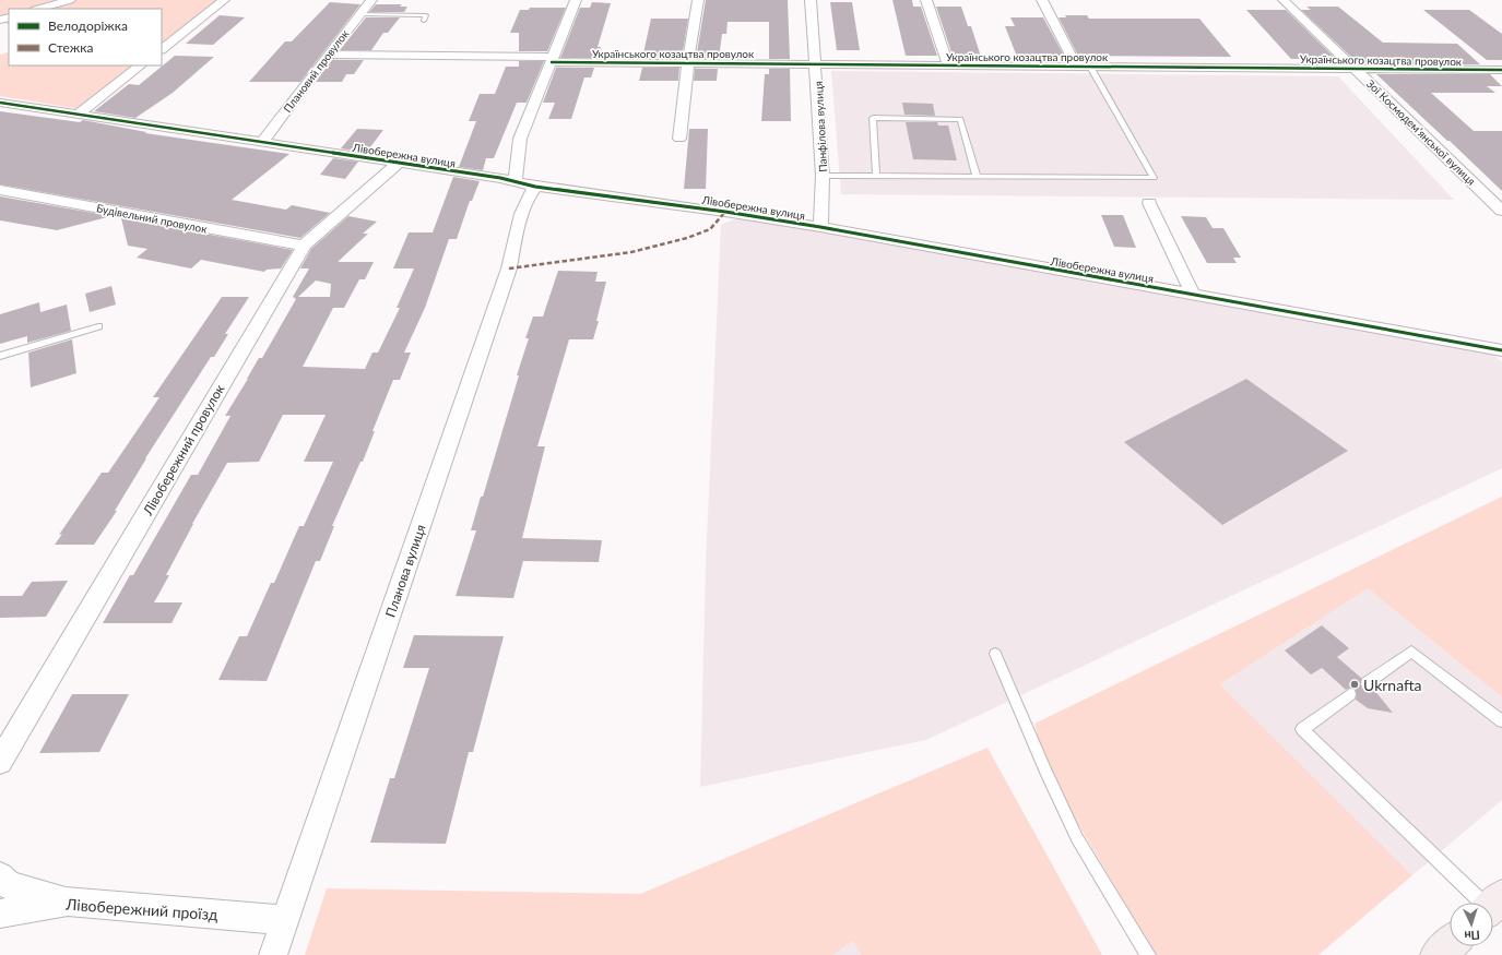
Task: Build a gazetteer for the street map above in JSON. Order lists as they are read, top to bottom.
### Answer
{
  "streets": {
    "street": [
      "Українського козацтва провулок",
      "Плановий провулок",
      "Панфілова вулиця",
      "Зої Космодем’янської вулиця",
      "Лівобережна вулиця",
      "Будівельний провулок",
      "Лівобережний провулок",
      "Планова вулиця",
      "Лівобережний проїзд"
    ]
  },
  "crossings": [
    ["Українського козацтва провулок", "Плановий провулок"],
    ["Українського козацтва провулок", "Панфілова вулиця"],
    ["Українського козацтва провулок", "Зої Космодем’янської вулиця"],
    ["Українського козацтва провулок", "Планова вулиця"],
    ["Плановий провулок", "Лівобережна вулиця"],
    ["Панфілова вулиця", "Лівобережна вулиця"],
    ["Лівобережна вулиця", "Лівобережний провулок"],
    ["Лівобережна вулиця", "Планова вулиця"],
    ["Будівельний провулок", "Лівобережний провулок"],
    ["Планова вулиця", "Лівобережний проїзд"]
  ],
  "places": ["Ukrnafta"],
  "legend": ["Велодоріжка", "Стежка"],
  "north": "bottom"
}
